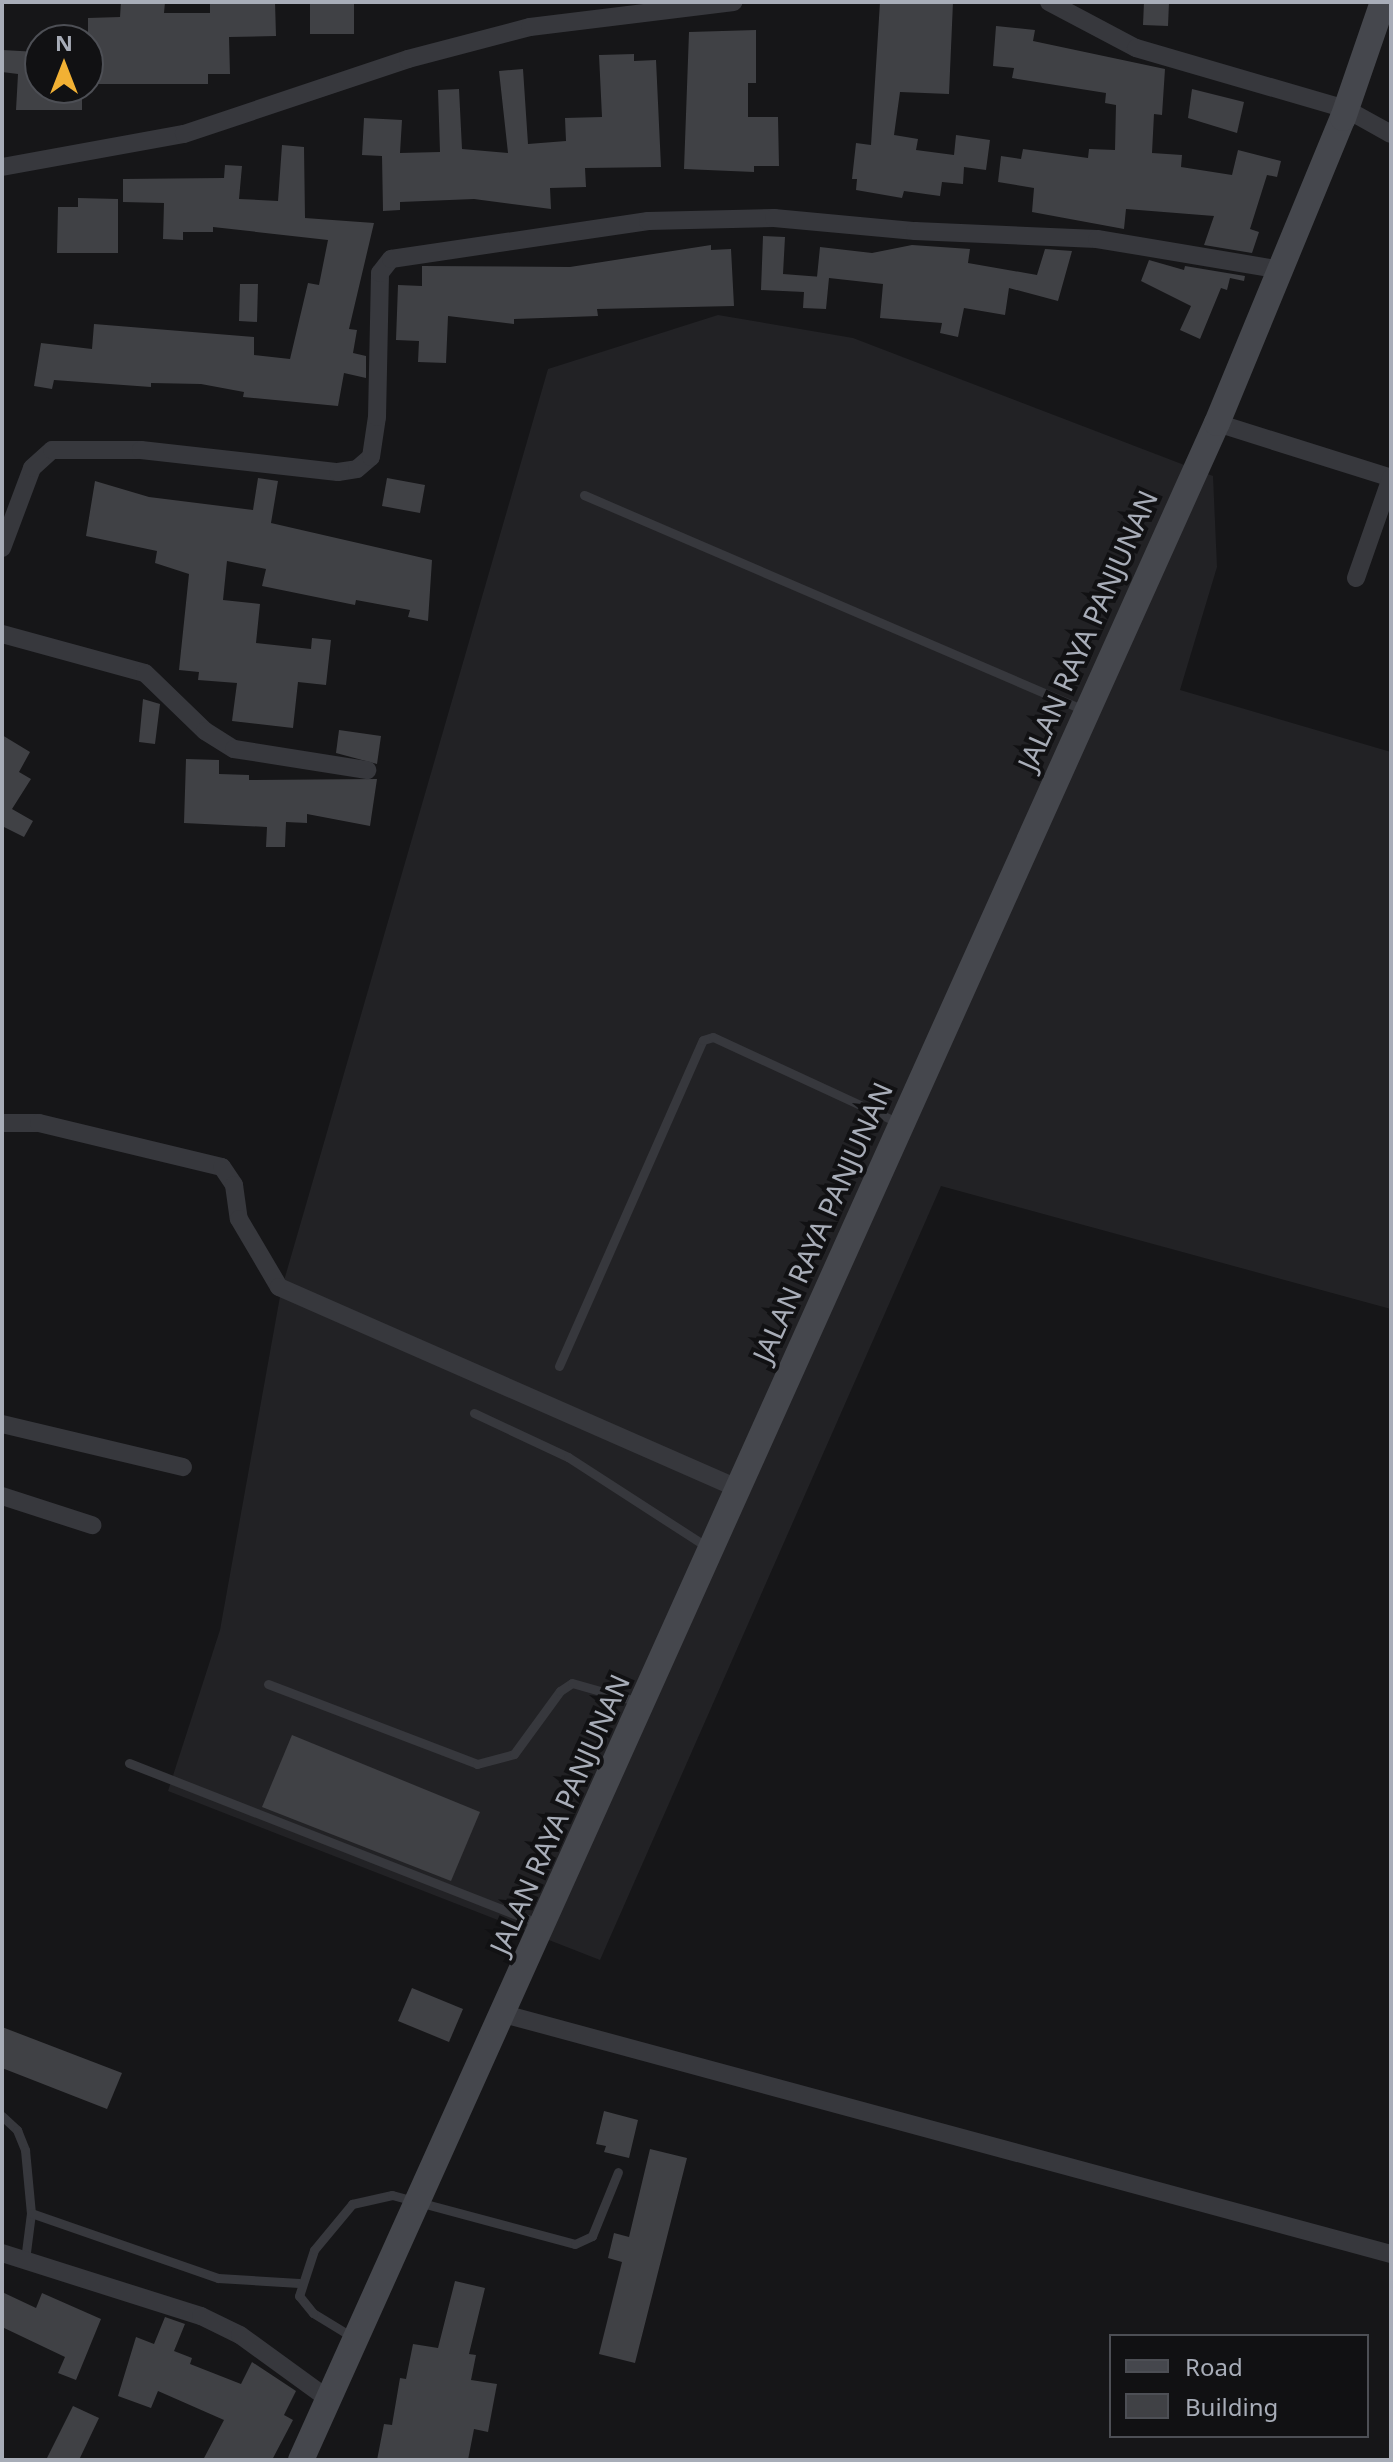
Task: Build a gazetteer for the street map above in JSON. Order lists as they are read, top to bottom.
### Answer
{
  "streets": {
    "main road": ["JALAN RAYA PANJUNAN"]
  },
  "legend": ["Road", "Building"],
  "north": "top"
}
